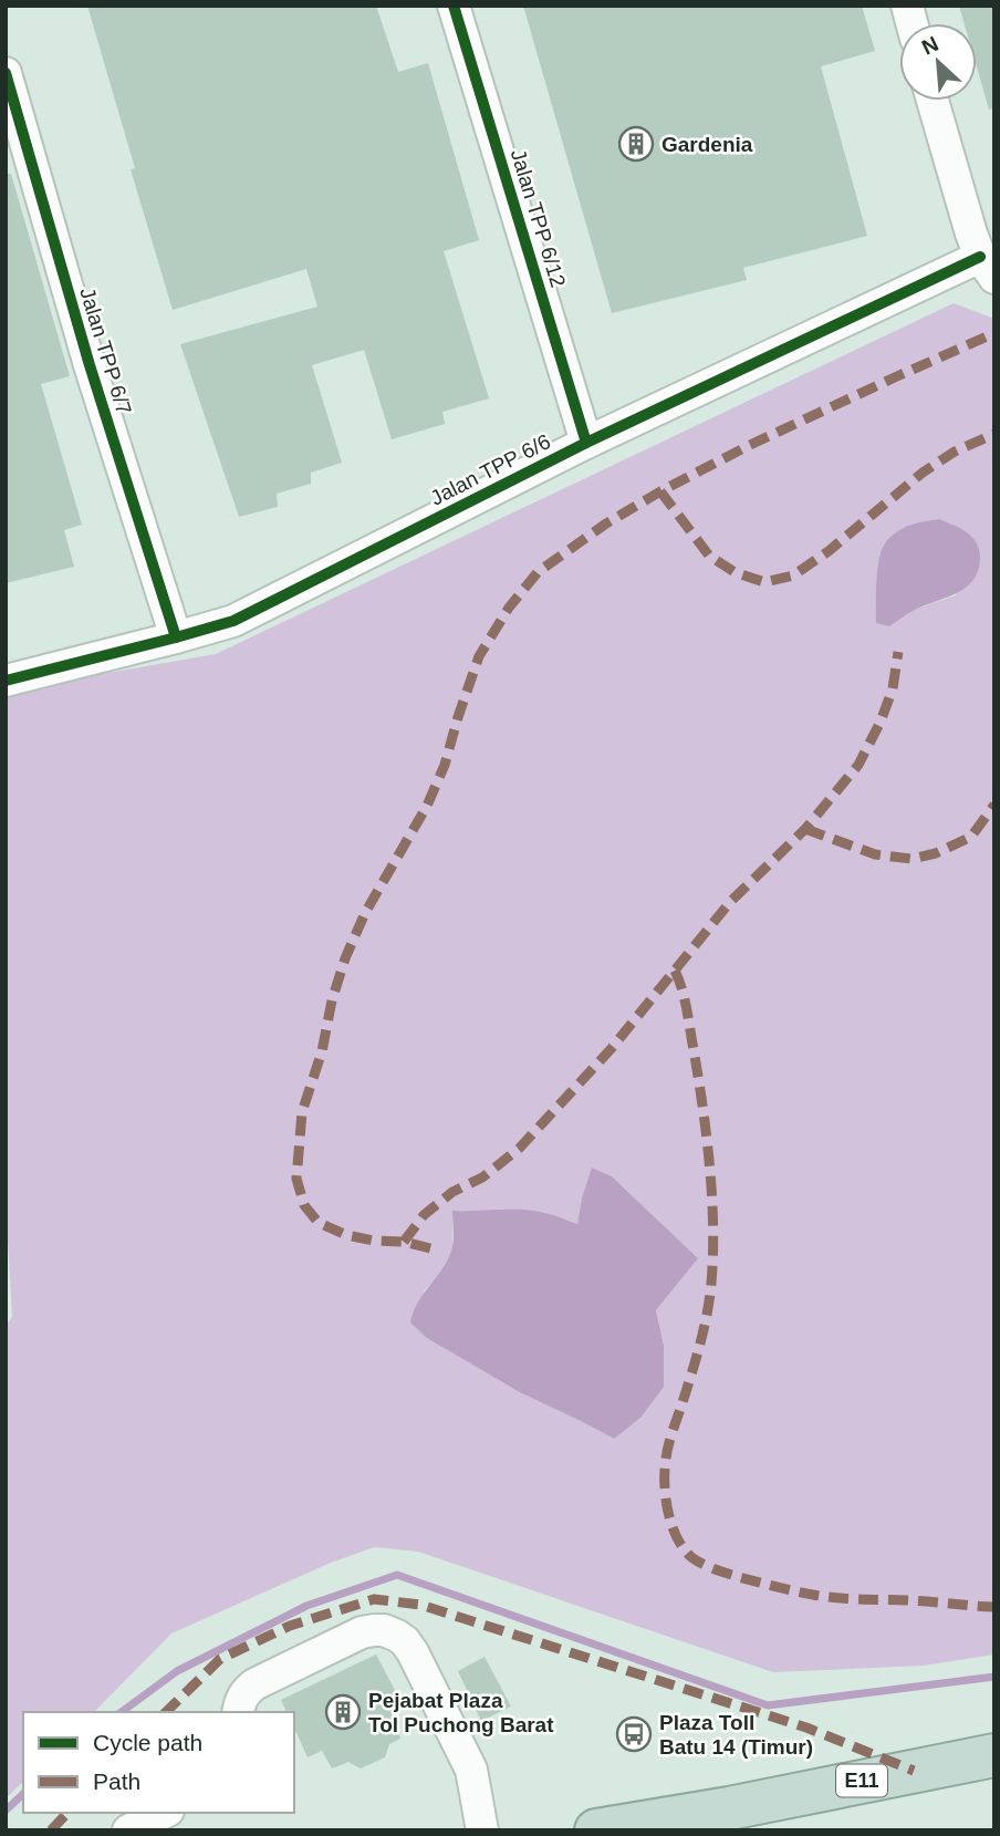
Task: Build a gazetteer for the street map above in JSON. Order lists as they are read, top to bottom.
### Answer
{
  "streets": {
    "highway": ["E11"],
    "street": ["Jalan TPP 6/12", "Jalan TPP 6/7", "Jalan TPP 6/6"]
  },
  "crossings": [
    ["Jalan TPP 6/12", "Jalan TPP 6/6"],
    ["Jalan TPP 6/7", "Jalan TPP 6/6"]
  ],
  "places": {
    "building": ["Gardenia", "Pejabat Plaza Tol Puchong Barat"],
    "bus stop": ["Plaza Toll Batu 14 (Timur)"]
  },
  "legend": ["Cycle path", "Path"],
  "north": "top left"
}
